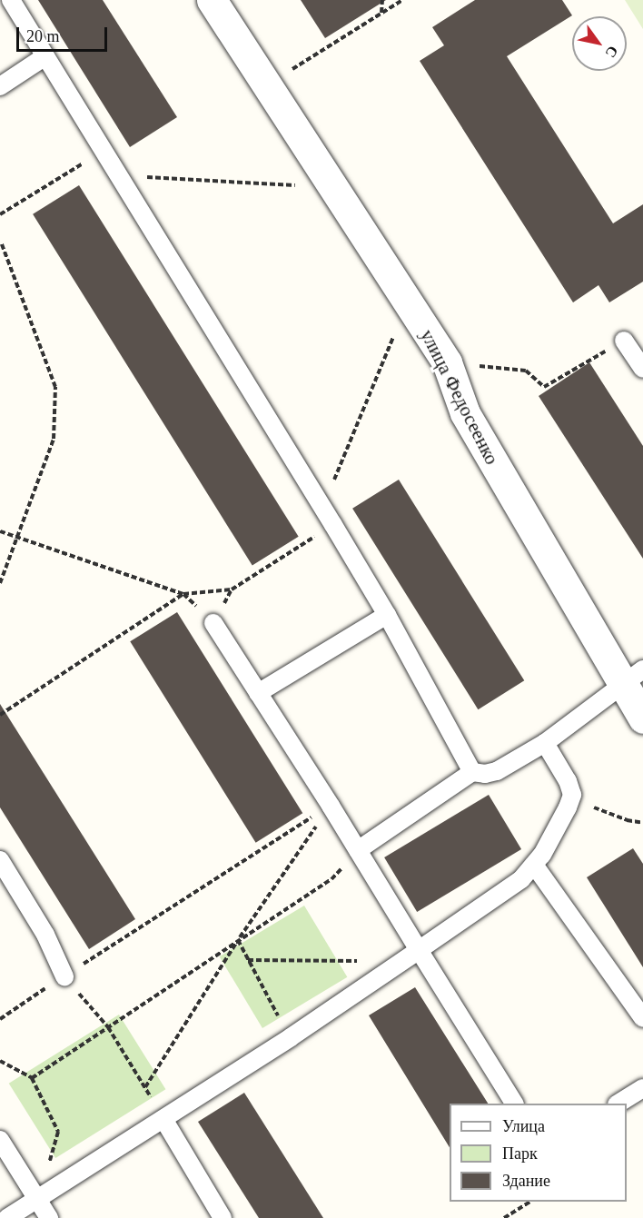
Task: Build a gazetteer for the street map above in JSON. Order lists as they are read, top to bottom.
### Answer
{
  "streets": {
    "street": ["улица Федосеенко"]
  },
  "legend": ["Улица", "Парк", "Здание"],
  "scale_bar": "20 m",
  "north": "bottom right"
}
